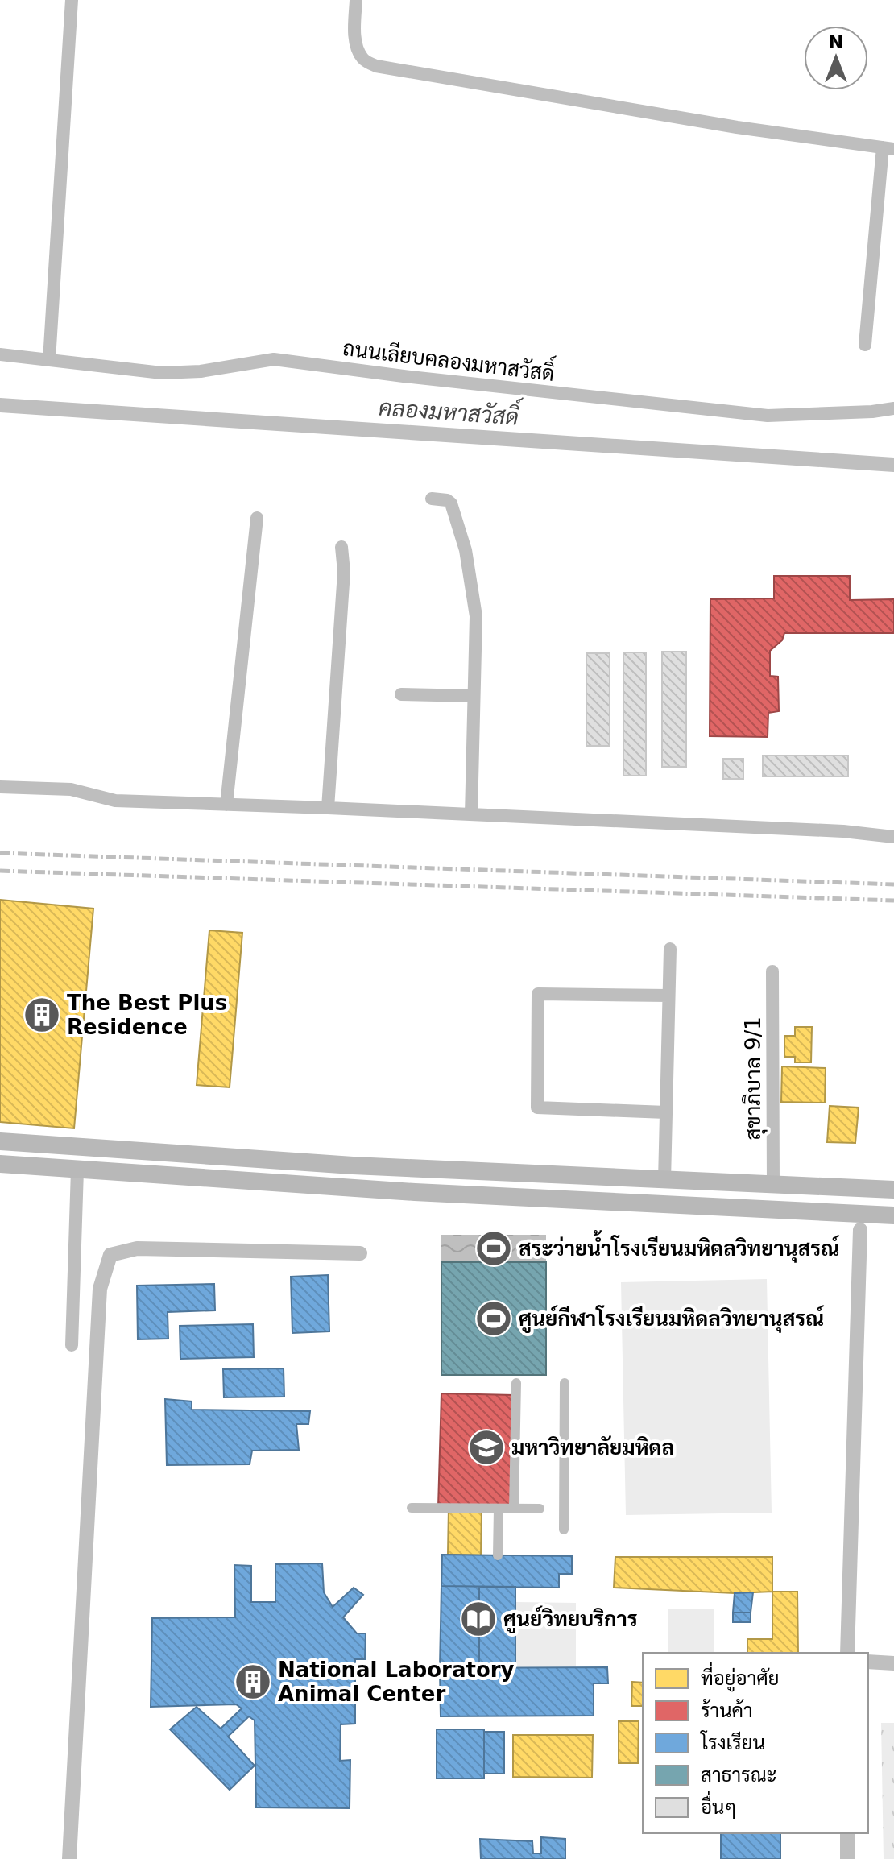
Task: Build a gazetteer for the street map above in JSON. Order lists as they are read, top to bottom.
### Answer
{
  "streets": {
    "street": ["ถนนเลียบคลองมหาสวัสดิ์", "สุขาภิบาล 9/1"]
  },
  "water": ["คลองมหาสวัสดิ์"],
  "places": {
    "building": ["The Best Plus Residence", "National Laboratory Animal Center"],
    "sports": ["สระว่ายน้ำโรงเรียนมหิดลวิทยานุสรณ์", "ศูนย์กีฬาโรงเรียนมหิดลวิทยานุสรณ์"],
    "school or university": ["มหาวิทยาลัยมหิดล"],
    "library": ["ศูนย์วิทยบริการ"]
  },
  "legend": [
    "ที่อยู่อาศัย",
    "ร้านค้า",
    "โรงเรียน",
    "สาธารณะ",
    "อื่นๆ"
  ],
  "north": "top"
}
